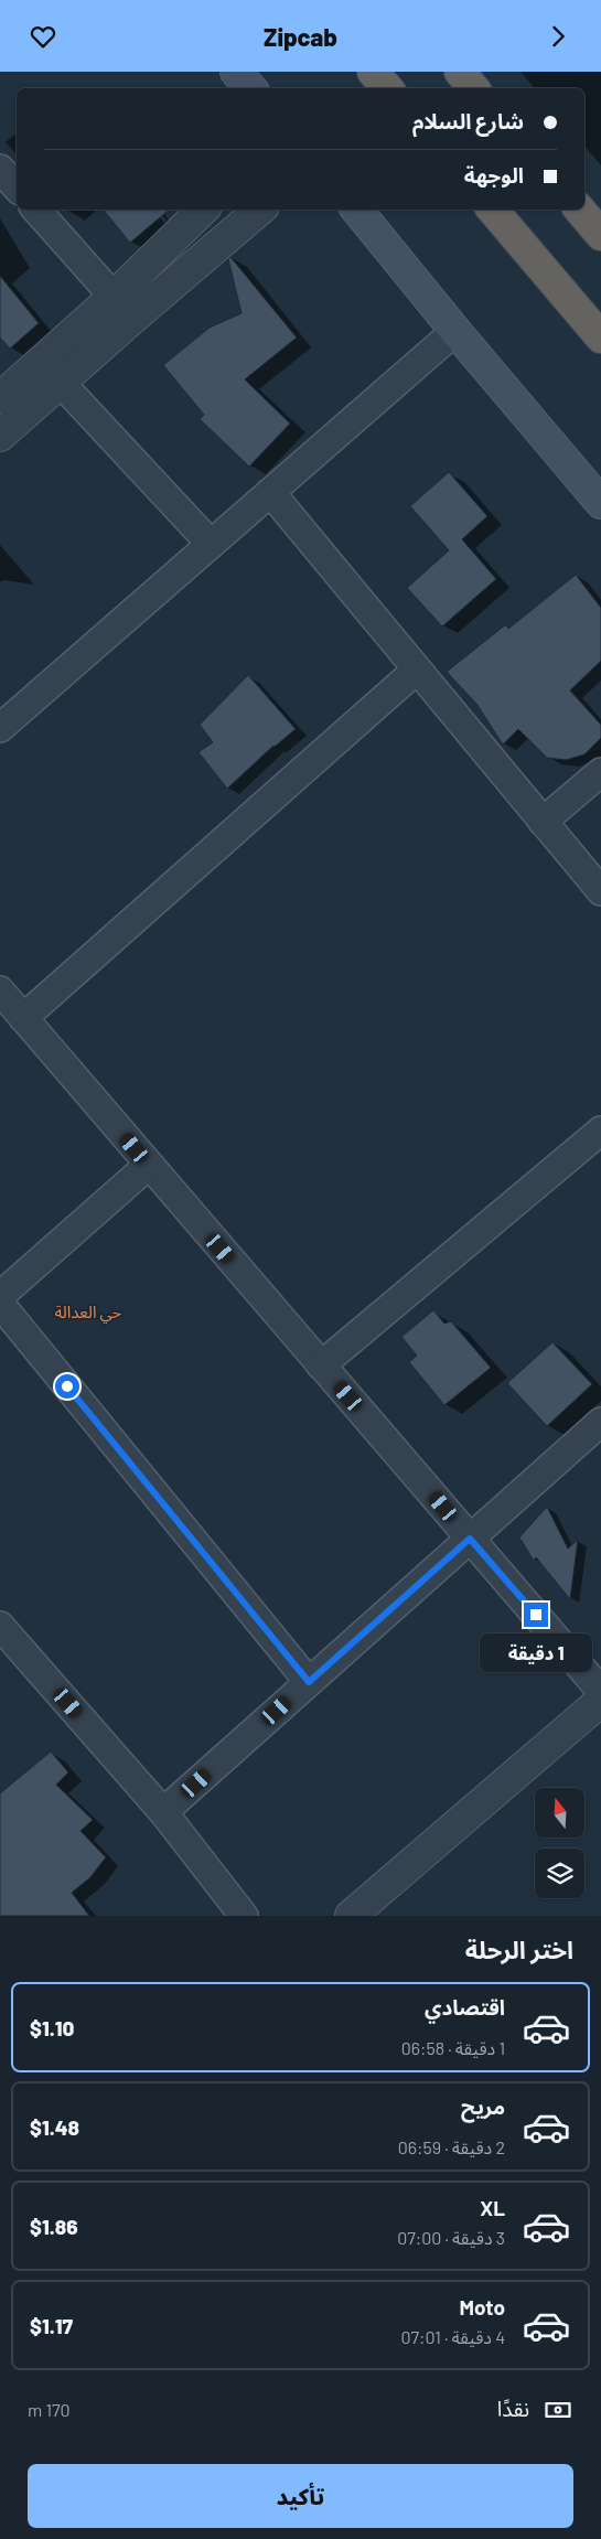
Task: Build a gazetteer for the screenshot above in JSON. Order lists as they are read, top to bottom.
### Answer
{
  "districts": ["حي العدالة"],
  "north": "top",
  "page": {
    "header": "Zipcab",
    "banner": ["شارع السلام", "الوجهة"],
    "bubble": "1 دقيقة",
    "heading": "اختر الرحلة",
    "list": [
      {
        "name": "اقتصادي",
        "note": "1 دقيقة · 06:58",
        "value": "$1.10"
      },
      {
        "name": "مريح",
        "note": "2 دقيقة · 06:59",
        "value": "$1.48"
      },
      {
        "name": "XL",
        "note": "3 دقيقة · 07:00",
        "value": "$1.86"
      },
      {
        "name": "Moto",
        "note": "4 دقيقة · 07:01",
        "value": "$1.17"
      }
    ],
    "pay": ["نقدًا", "170 m"],
    "buttons": "تأكيد"
  }
}
